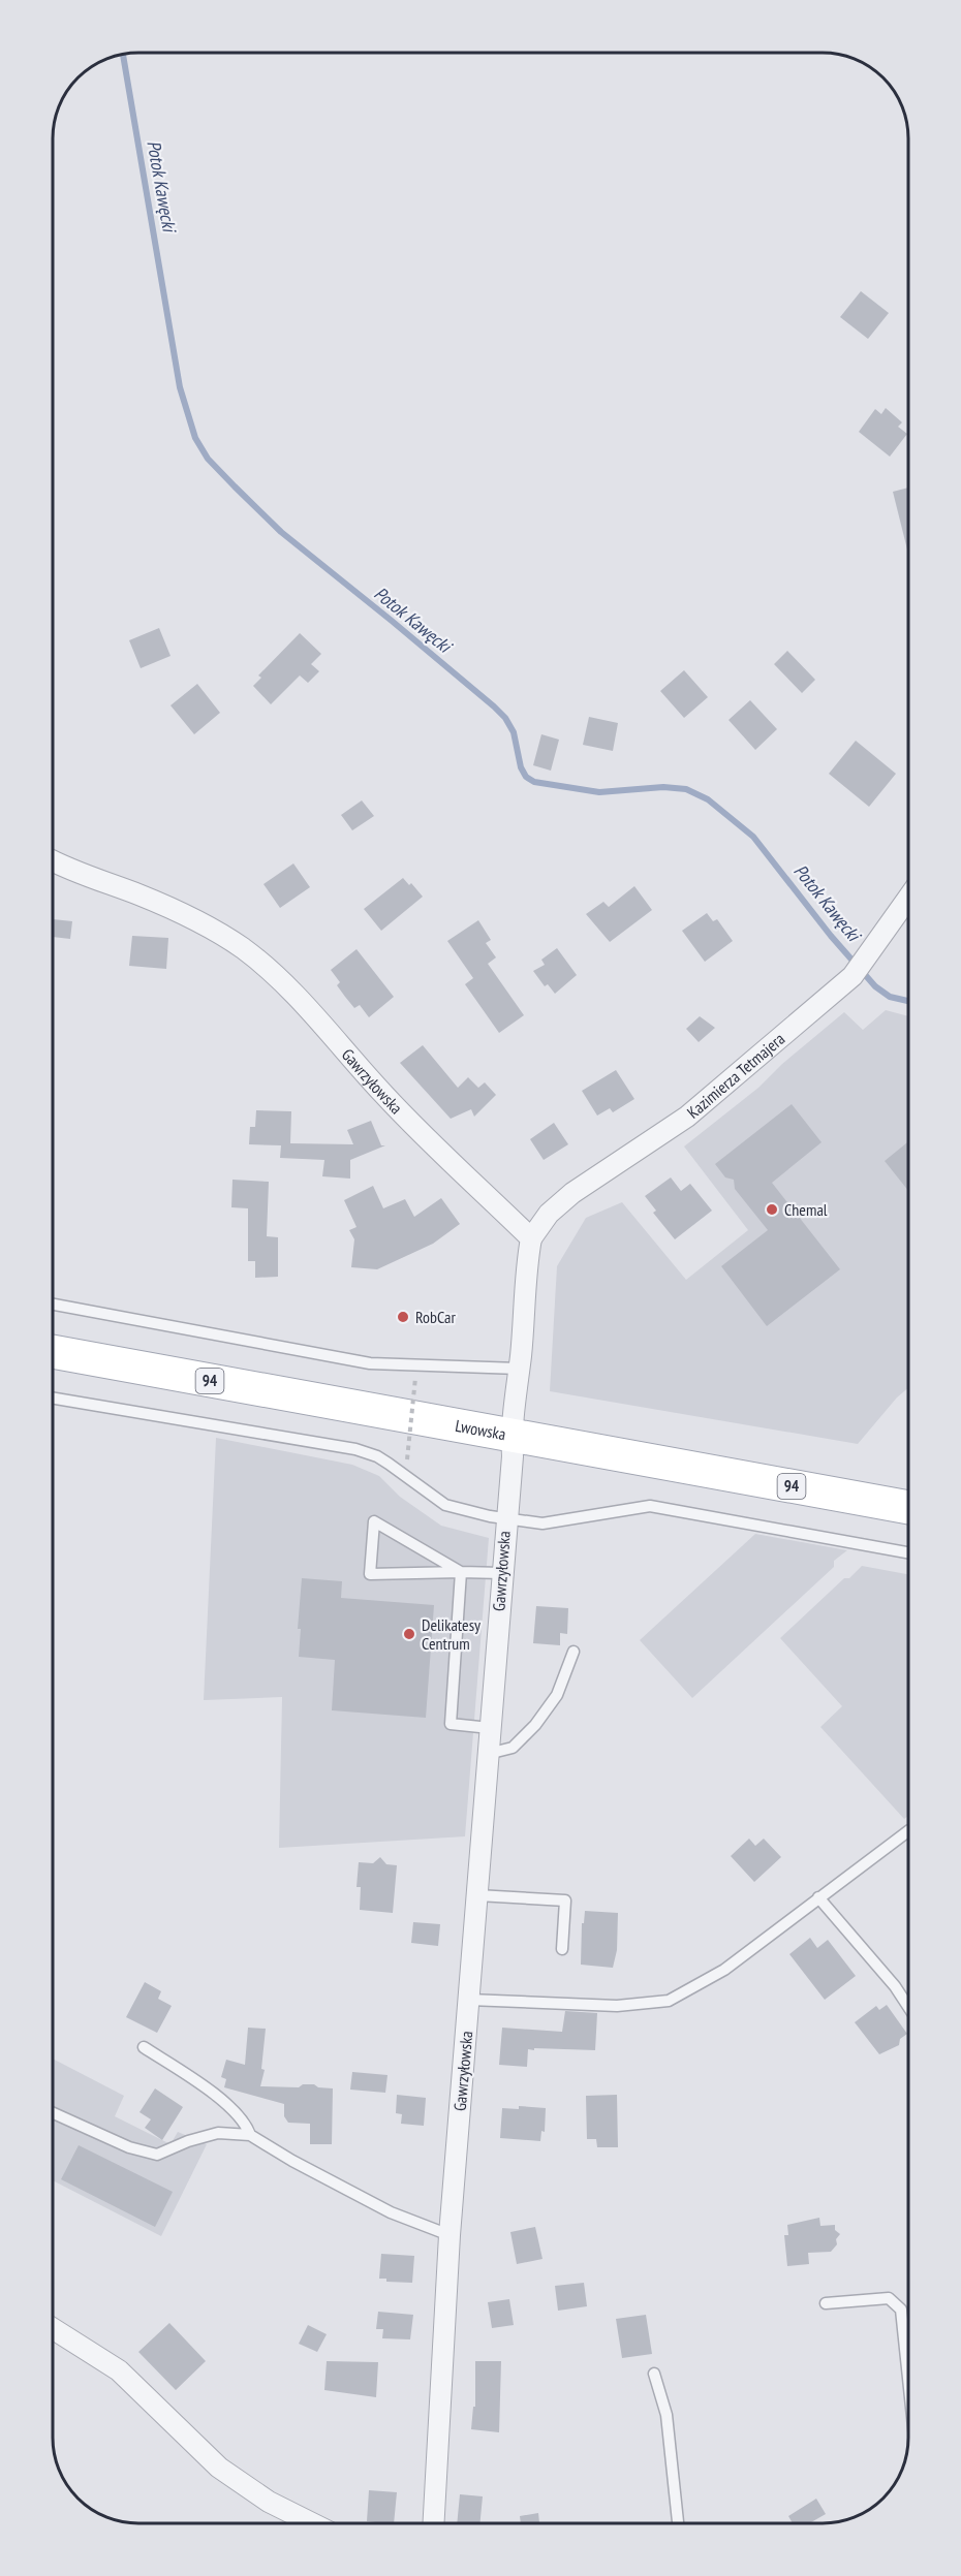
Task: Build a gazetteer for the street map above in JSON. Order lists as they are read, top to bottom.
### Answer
{
  "streets": {
    "main road": ["94", "Lwowska"],
    "street": ["Kazimierza Tetmajera", "Gawrzyłowska"]
  },
  "crossings": [
    ["Kazimierza Tetmajera", "Gawrzyłowska"],
    ["Gawrzyłowska", "Lwowska"]
  ],
  "water": ["Potok Kawęcki"],
  "places": ["Chemal", "RobCar", "Delikatesy Centrum"]
}
